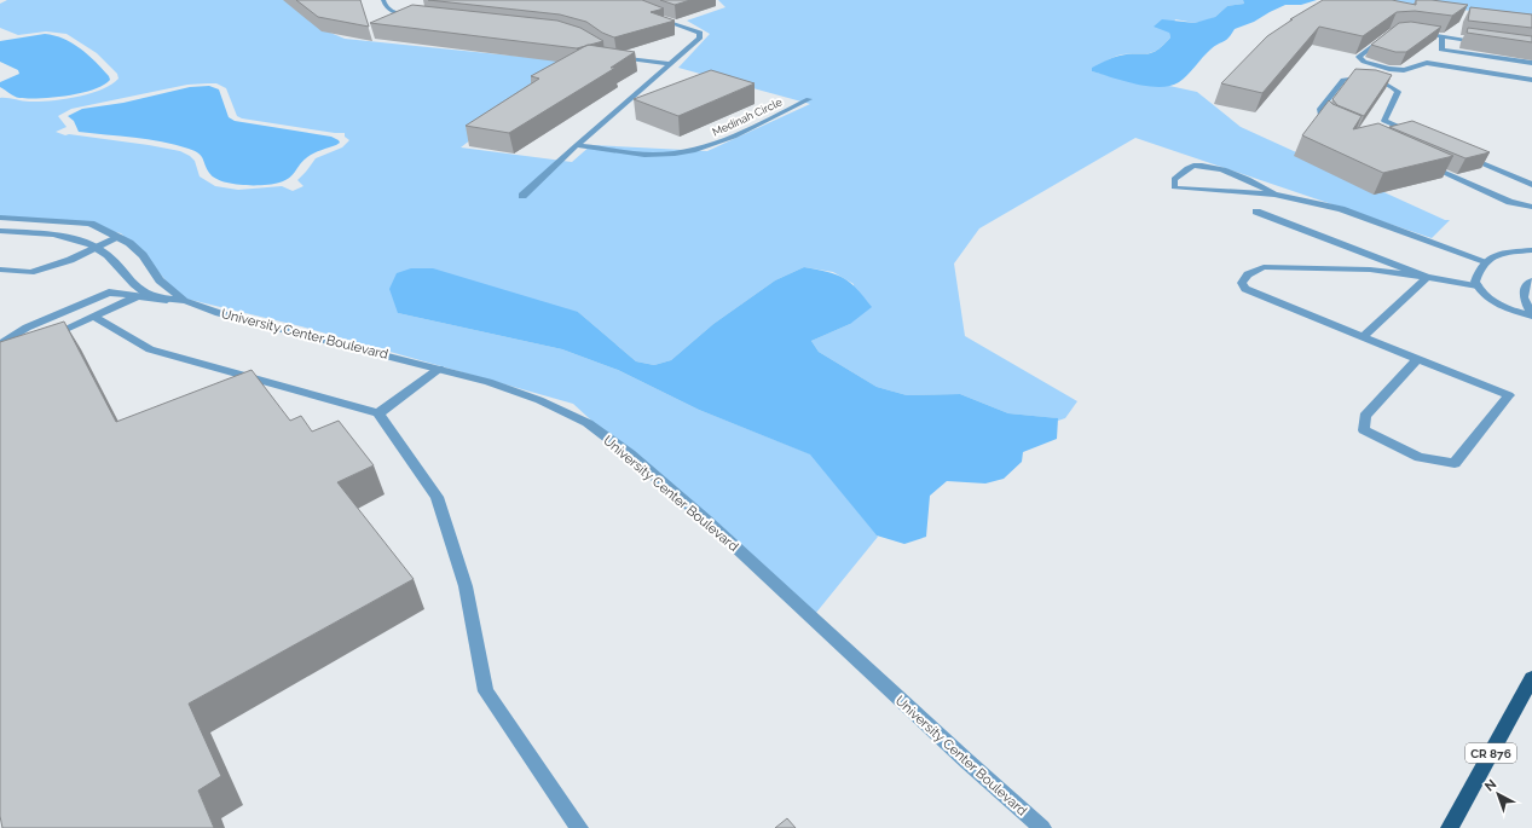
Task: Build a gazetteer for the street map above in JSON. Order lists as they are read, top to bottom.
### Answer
{
  "streets": {
    "main road": ["CR 876"],
    "street": ["Medinah Circle", "University Center Boulevard"]
  },
  "north": "top left"
}
